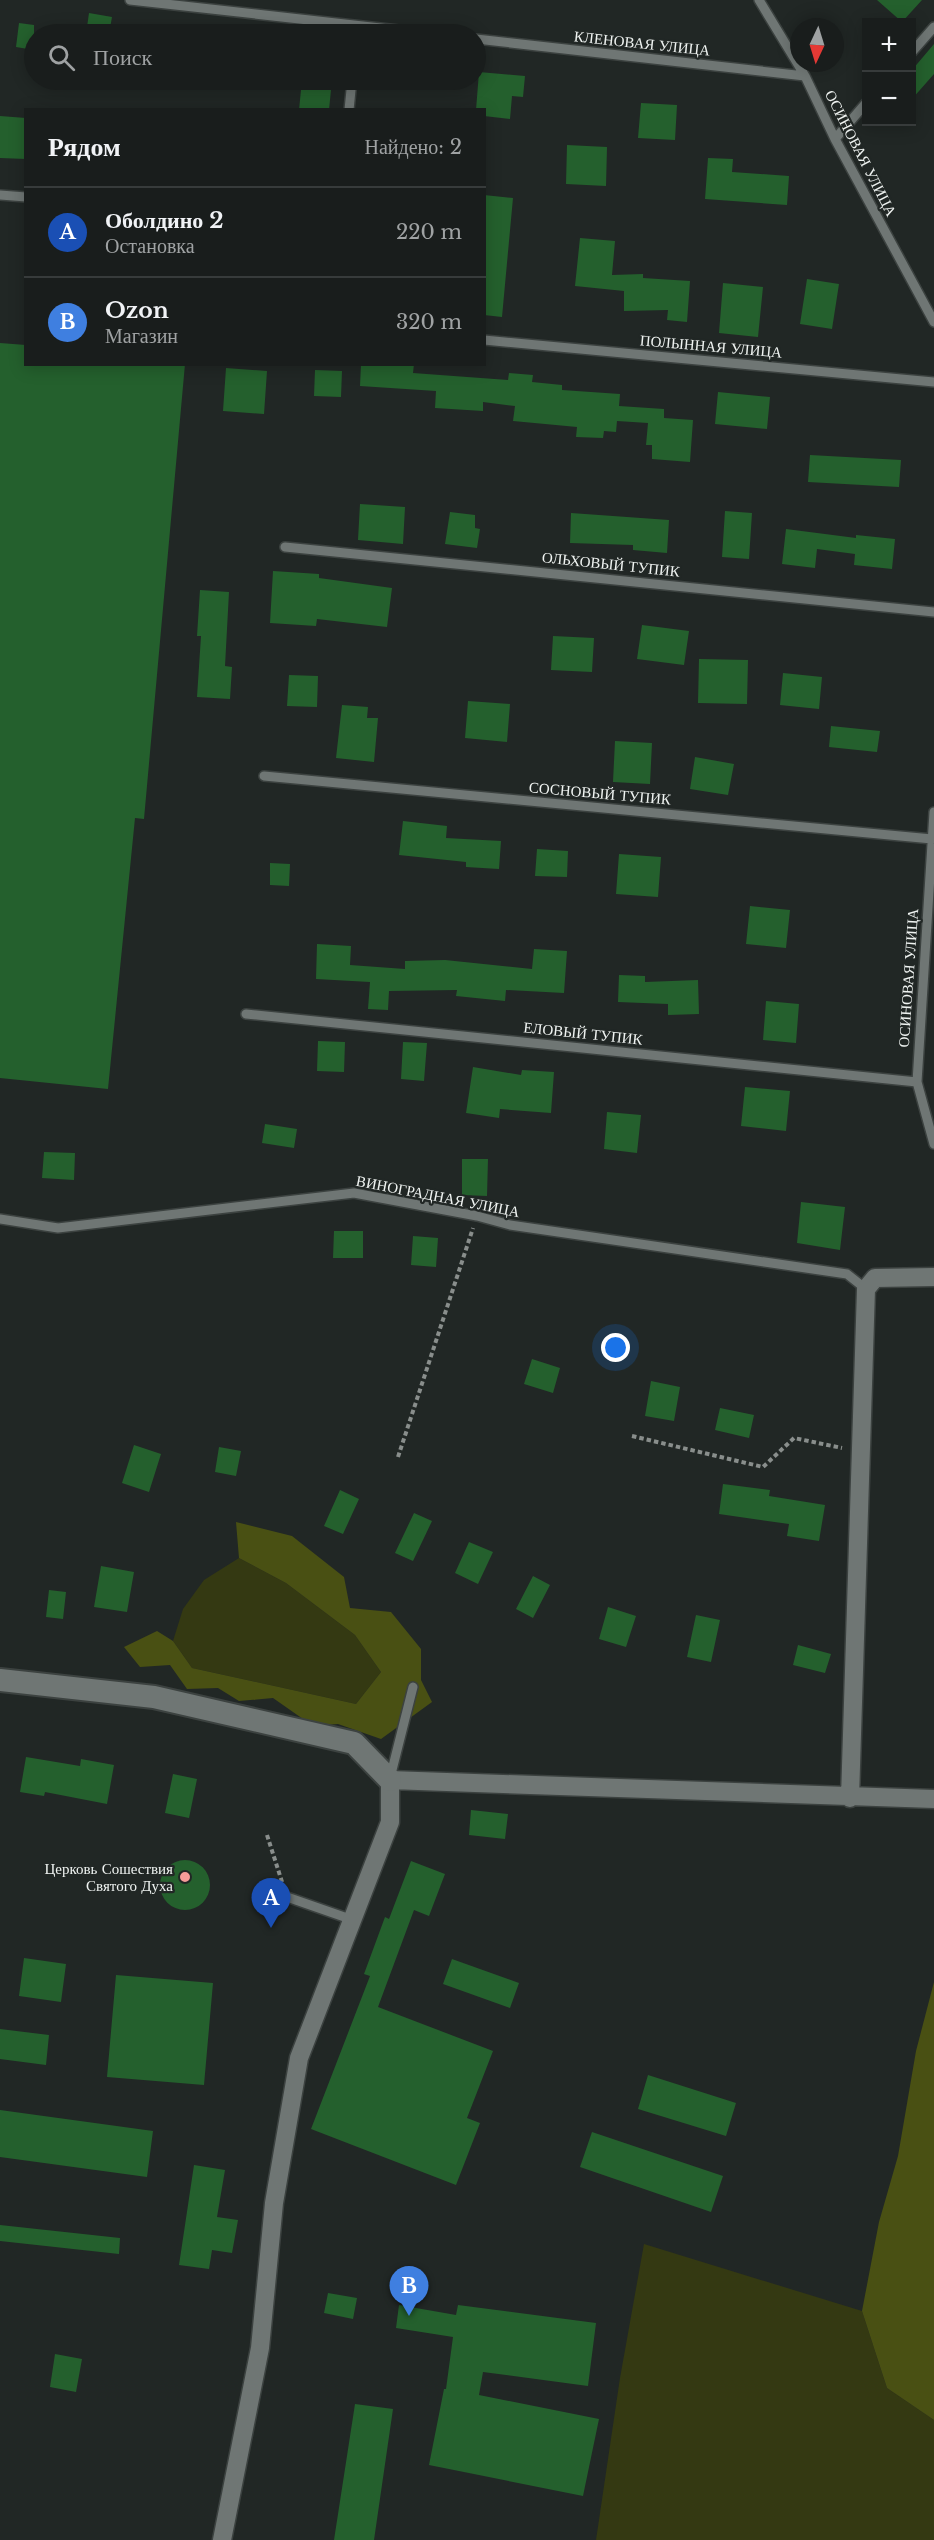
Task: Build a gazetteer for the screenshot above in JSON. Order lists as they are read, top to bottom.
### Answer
{
  "streets": {
    "lane": [
      "КЛЕНОВАЯ УЛИЦА",
      "ОСИНОВАЯ УЛИЦА",
      "ПОЛЫННАЯ УЛИЦА",
      "ОЛЬХОВЫЙ ТУПИК",
      "СОСНОВЫЙ ТУПИК",
      "ЕЛОВЫЙ ТУПИК",
      "ВИНОГРАДНАЯ УЛИЦА"
    ]
  },
  "crossings": [
    ["КЛЕНОВАЯ УЛИЦА", "ОСИНОВАЯ УЛИЦА"],
    ["ОСИНОВАЯ УЛИЦА", "СОСНОВЫЙ ТУПИК"],
    ["ОСИНОВАЯ УЛИЦА", "ЕЛОВЫЙ ТУПИК"]
  ],
  "places": ["Церковь Сошествия Святого Духа"],
  "north": "bottom",
  "page": {
    "map_buttons": ["+", "−"],
    "search": "Поиск",
    "heading": ["Рядом", "Найдено: 2"],
    "list": [
      {
        "mark": "A",
        "name": "Оболдино 2",
        "note": "Остановка",
        "value": "220 m"
      },
      {
        "mark": "B",
        "name": "Ozon",
        "note": "Магазин",
        "value": "320 m"
      }
    ],
    "pins": ["A", "B"]
  }
}
